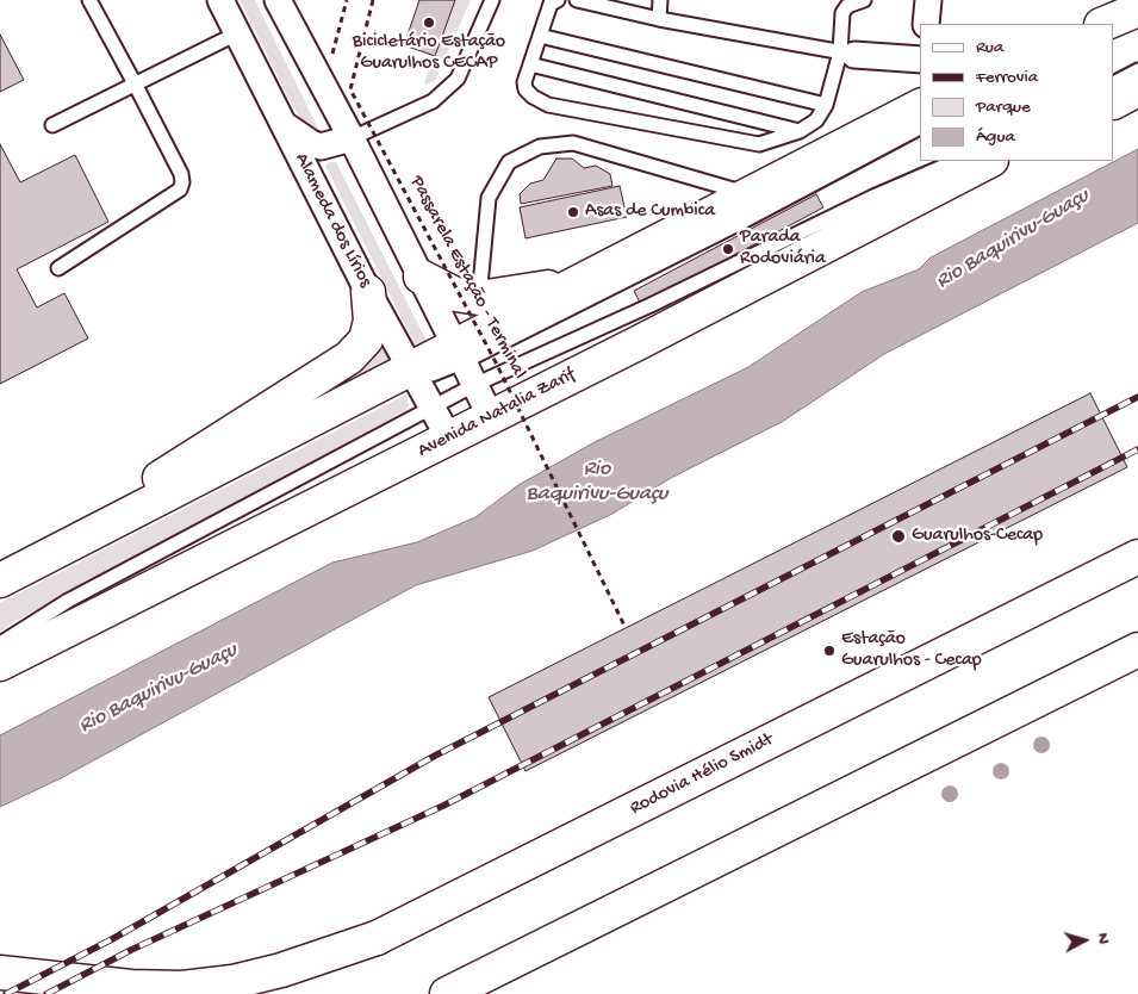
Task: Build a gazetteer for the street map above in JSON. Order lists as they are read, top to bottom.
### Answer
{
  "streets": {
    "main road": ["Avenida Natalia Zarif", "Rodovia Hélio Smidt"],
    "street": ["Alameda dos Lírios"],
    "path": ["Passarela Estação - Terminal"]
  },
  "crossings": [
    ["Alameda dos Lírios", "Avenida Natalia Zarif"]
  ],
  "water": ["Rio Baquirivu-Guaçu"],
  "places": [
    "Bicicletário Estação Guarulhos CECAP",
    "Asas de Cumbica",
    "Parada Rodoviária",
    "Guarulhos-Cecap",
    "Estação Guarulhos - Cecap"
  ],
  "legend": [
    "Rua",
    "Ferrovia",
    "Parque",
    "Água"
  ],
  "north": "right"
}
